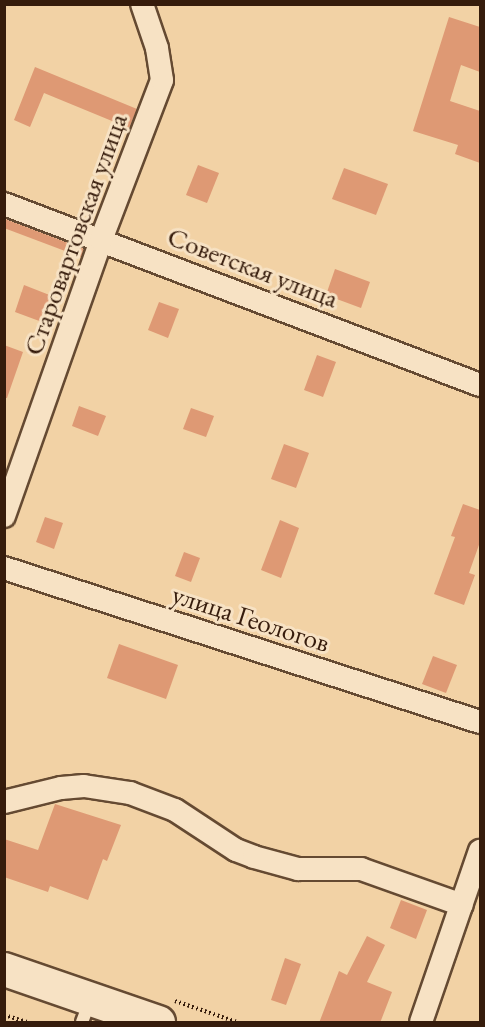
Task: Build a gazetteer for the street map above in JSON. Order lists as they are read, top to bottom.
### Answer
{
  "streets": {
    "street": ["Старовартовская улица", "Советская улица", "улица Геологов"]
  },
  "crossings": [
    ["Старовартовская улица", "Советская улица"]
  ]
}
